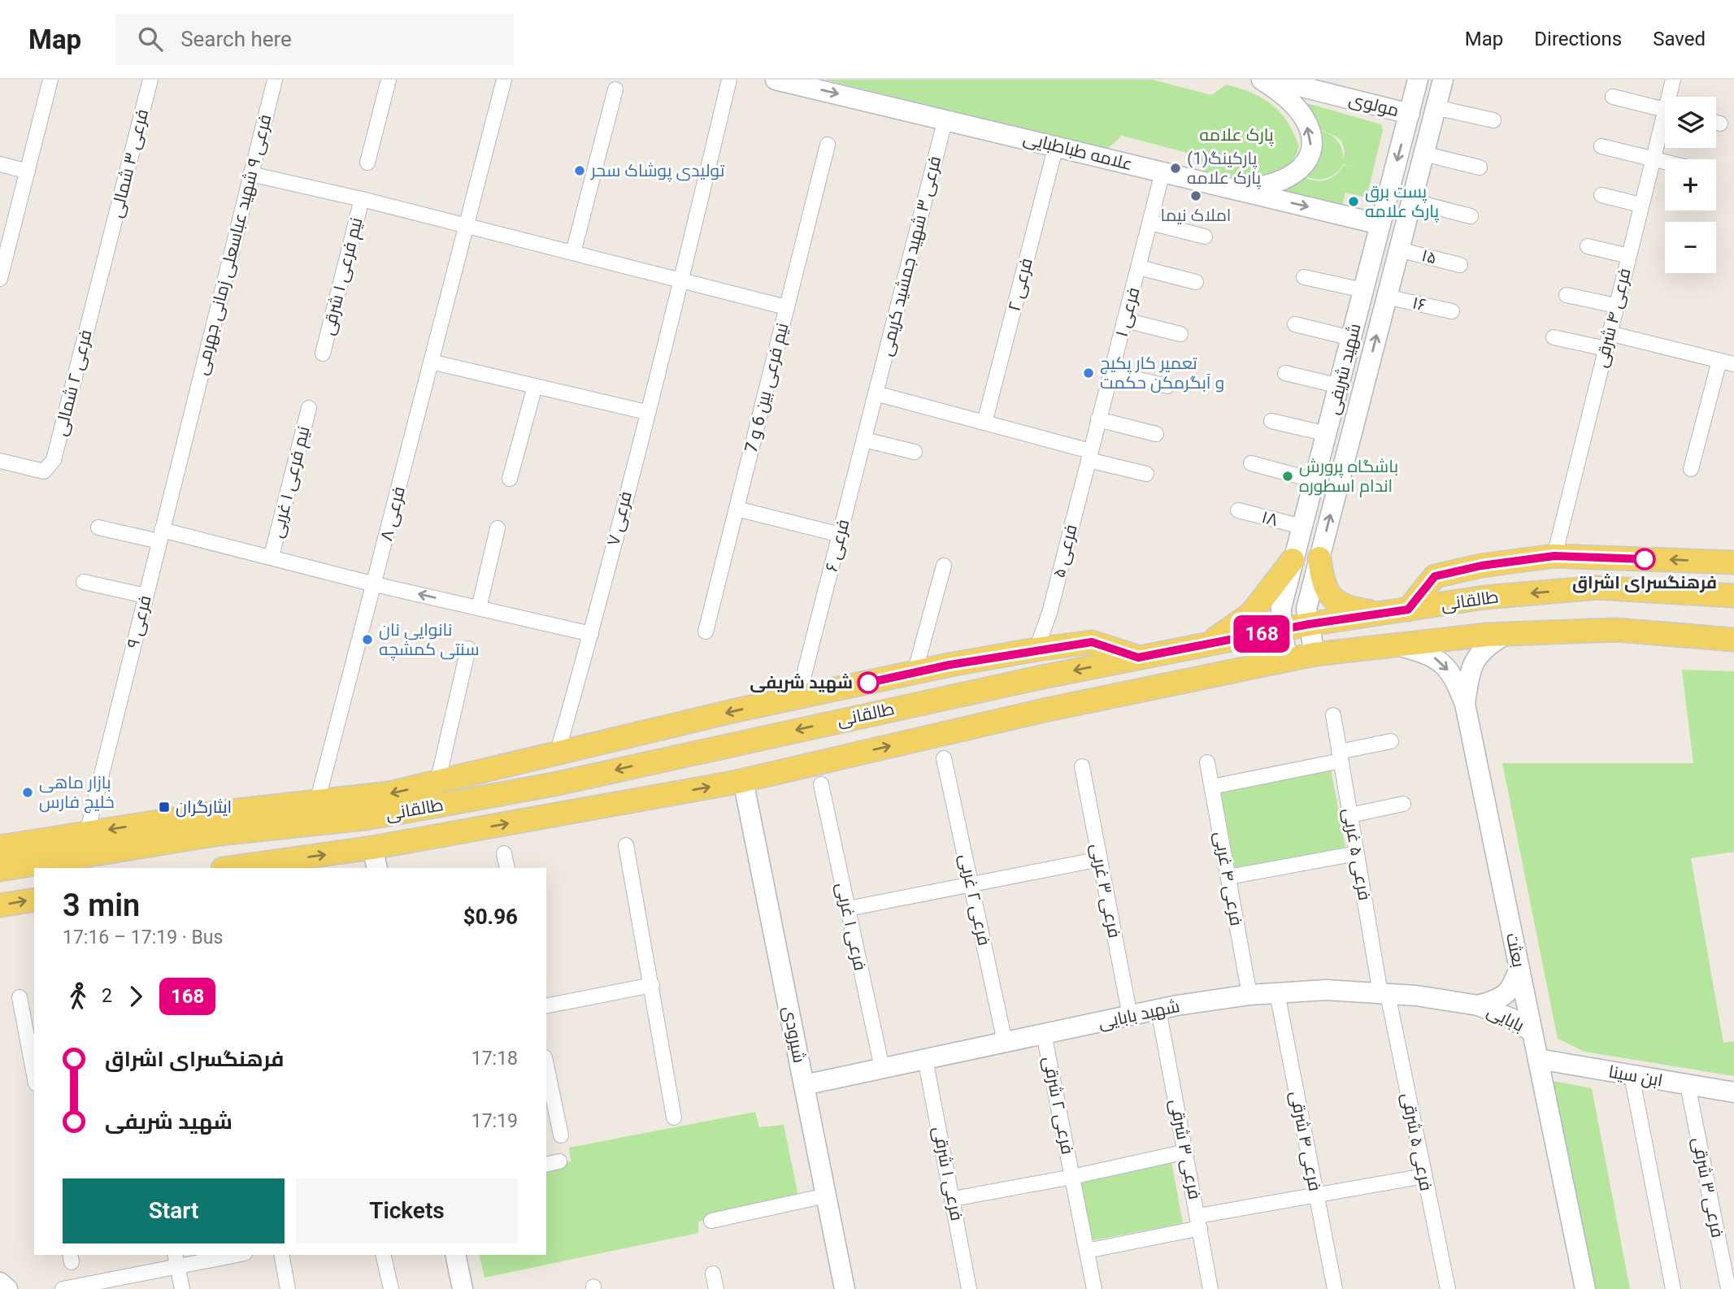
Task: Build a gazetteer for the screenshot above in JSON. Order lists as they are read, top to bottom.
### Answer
{
  "streets": {
    "main road": ["طالقانی"],
    "street": [
      "مولوی",
      "علامه طباطبایی",
      "فرعی ۳ شمالی",
      "فرعی ۹ شهید عباسعلی زمانی جهرمی",
      "فرعی ۳ شهید جمشید کریمی",
      "۱۵",
      "نیم فرعی ۱ شرقی",
      "فرعی ۲",
      "۱۶",
      "فرعی ۱",
      "فرعی ۴ شرقی",
      "شهید شریفی",
      "فرعی ۲ شمالی",
      "نیم فرعی بین 6 و 7",
      "نیم فرعی ۱ غربی",
      "فرعی ۸",
      "فرعی ۷",
      "۱۸",
      "فرعی ۶",
      "فرعی ۵",
      "فرعی ۹",
      "فرعی ۵ غربی",
      "فرعی ۴ غربی",
      "فرعی ۳ غربی",
      "فرعی ۲ غربی",
      "فرعی ۱ غربی",
      "بعثت",
      "شهید بابایی",
      "بابایی",
      "شیرودی",
      "ابن سینا",
      "فرعی ۲ شرقی",
      "فرعی ۵ شرقی",
      "فرعی ۳ شرقی",
      "فرعی ۱ شرقی"
    ]
  },
  "crossings": [
    ["مولوی", "شهید شریفی"],
    ["علامه طباطبایی", "فرعی ۳ شهید جمشید کریمی"],
    ["علامه طباطبایی", "فرعی ۲"],
    ["علامه طباطبایی", "فرعی ۱"],
    ["علامه طباطبایی", "شهید شریفی"],
    ["فرعی ۳ شمالی", "فرعی ۲ شمالی"],
    ["فرعی ۹ شهید عباسعلی زمانی جهرمی", "فرعی ۹"],
    ["فرعی ۳ شهید جمشید کریمی", "فرعی ۶"],
    ["۱۵", "شهید شریفی"],
    ["۱۶", "شهید شریفی"],
    ["فرعی ۱", "فرعی ۵"],
    ["فرعی ۴ شرقی", "شهید بابایی"],
    ["شهید شریفی", "۱۸"],
    ["شهید شریفی", "طالقانی"],
    ["طالقانی", "بعثت"],
    ["طالقانی", "شیرودی"],
    ["فرعی ۵ غربی", "شهید بابایی"],
    ["فرعی ۵ غربی", "فرعی ۵ شرقی"],
    ["فرعی ۴ غربی", "شهید بابایی"],
    ["فرعی ۳ غربی", "شهید بابایی"],
    ["فرعی ۲ غربی", "شهید بابایی"],
    ["فرعی ۱ غربی", "شهید بابایی"],
    ["بعثت", "بابایی"],
    ["بعثت", "ابن سینا"],
    ["شهید بابایی", "بابایی"],
    ["شهید بابایی", "شیرودی"],
    ["شهید بابایی", "فرعی ۲ شرقی"],
    ["شهید بابایی", "فرعی ۵ شرقی"],
    ["شهید بابایی", "فرعی ۳ شرقی"],
    ["شهید بابایی", "فرعی ۱ شرقی"],
    ["ابن سینا", "فرعی ۳ شرقی"]
  ],
  "parks": ["پارک علامه"],
  "places": {
    "other": [
      "پارکینگ(1) پارک علامه",
      "تولیدی پوشاک سحر",
      "املاک نیما",
      "پست برق پارک علامه",
      "تعمیر کار پکیج و آبگرمکن حکمت",
      "باشگاه پرورش اندام اسطوره",
      "فرهنگسرای اشراق",
      "نانوایی نان سنتی کمشچه",
      "شهید شریفی",
      "بازار ماهی خلیج فارس"
    ],
    "transit": ["ایثارگران"]
  },
  "lines": ["bus line 168"],
  "page": {
    "header": "Map",
    "search": "Search here",
    "nav": ["Map", "Directions", "Saved"],
    "on_map": "168",
    "map_buttons": ["+", "−"],
    "heading": ["3 min", "17:16 – 17:19 · Bus", "$0.96"],
    "legs": ["2", "168"],
    "list": [
      {
        "name": "فرهنگسرای اشراق",
        "value": "17:18"
      },
      {
        "name": "شهید شریفی",
        "value": "17:19"
      }
    ],
    "buttons": ["Start", "Tickets"]
  }
}
